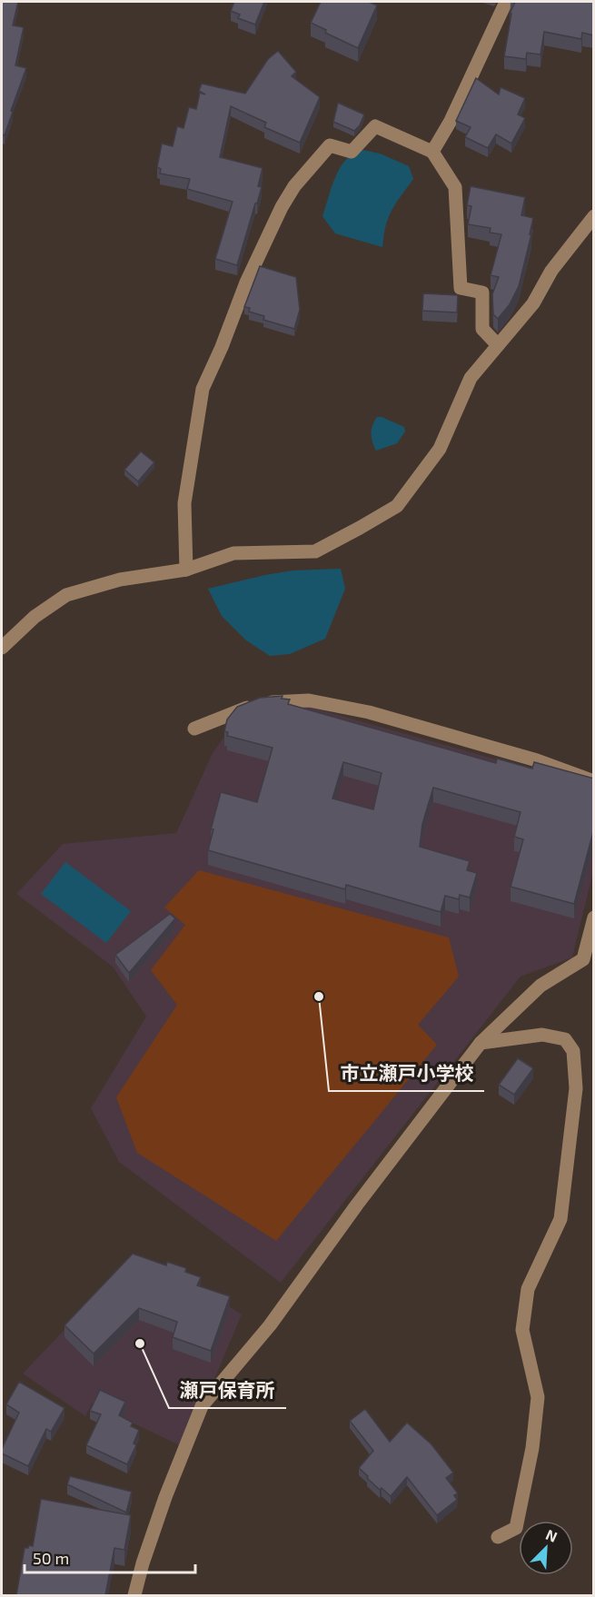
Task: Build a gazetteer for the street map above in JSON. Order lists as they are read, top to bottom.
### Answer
{
  "places": ["市立瀬戸小学校", "瀬戸保育所"],
  "scale_bar": "50 m",
  "north": "top right"
}
